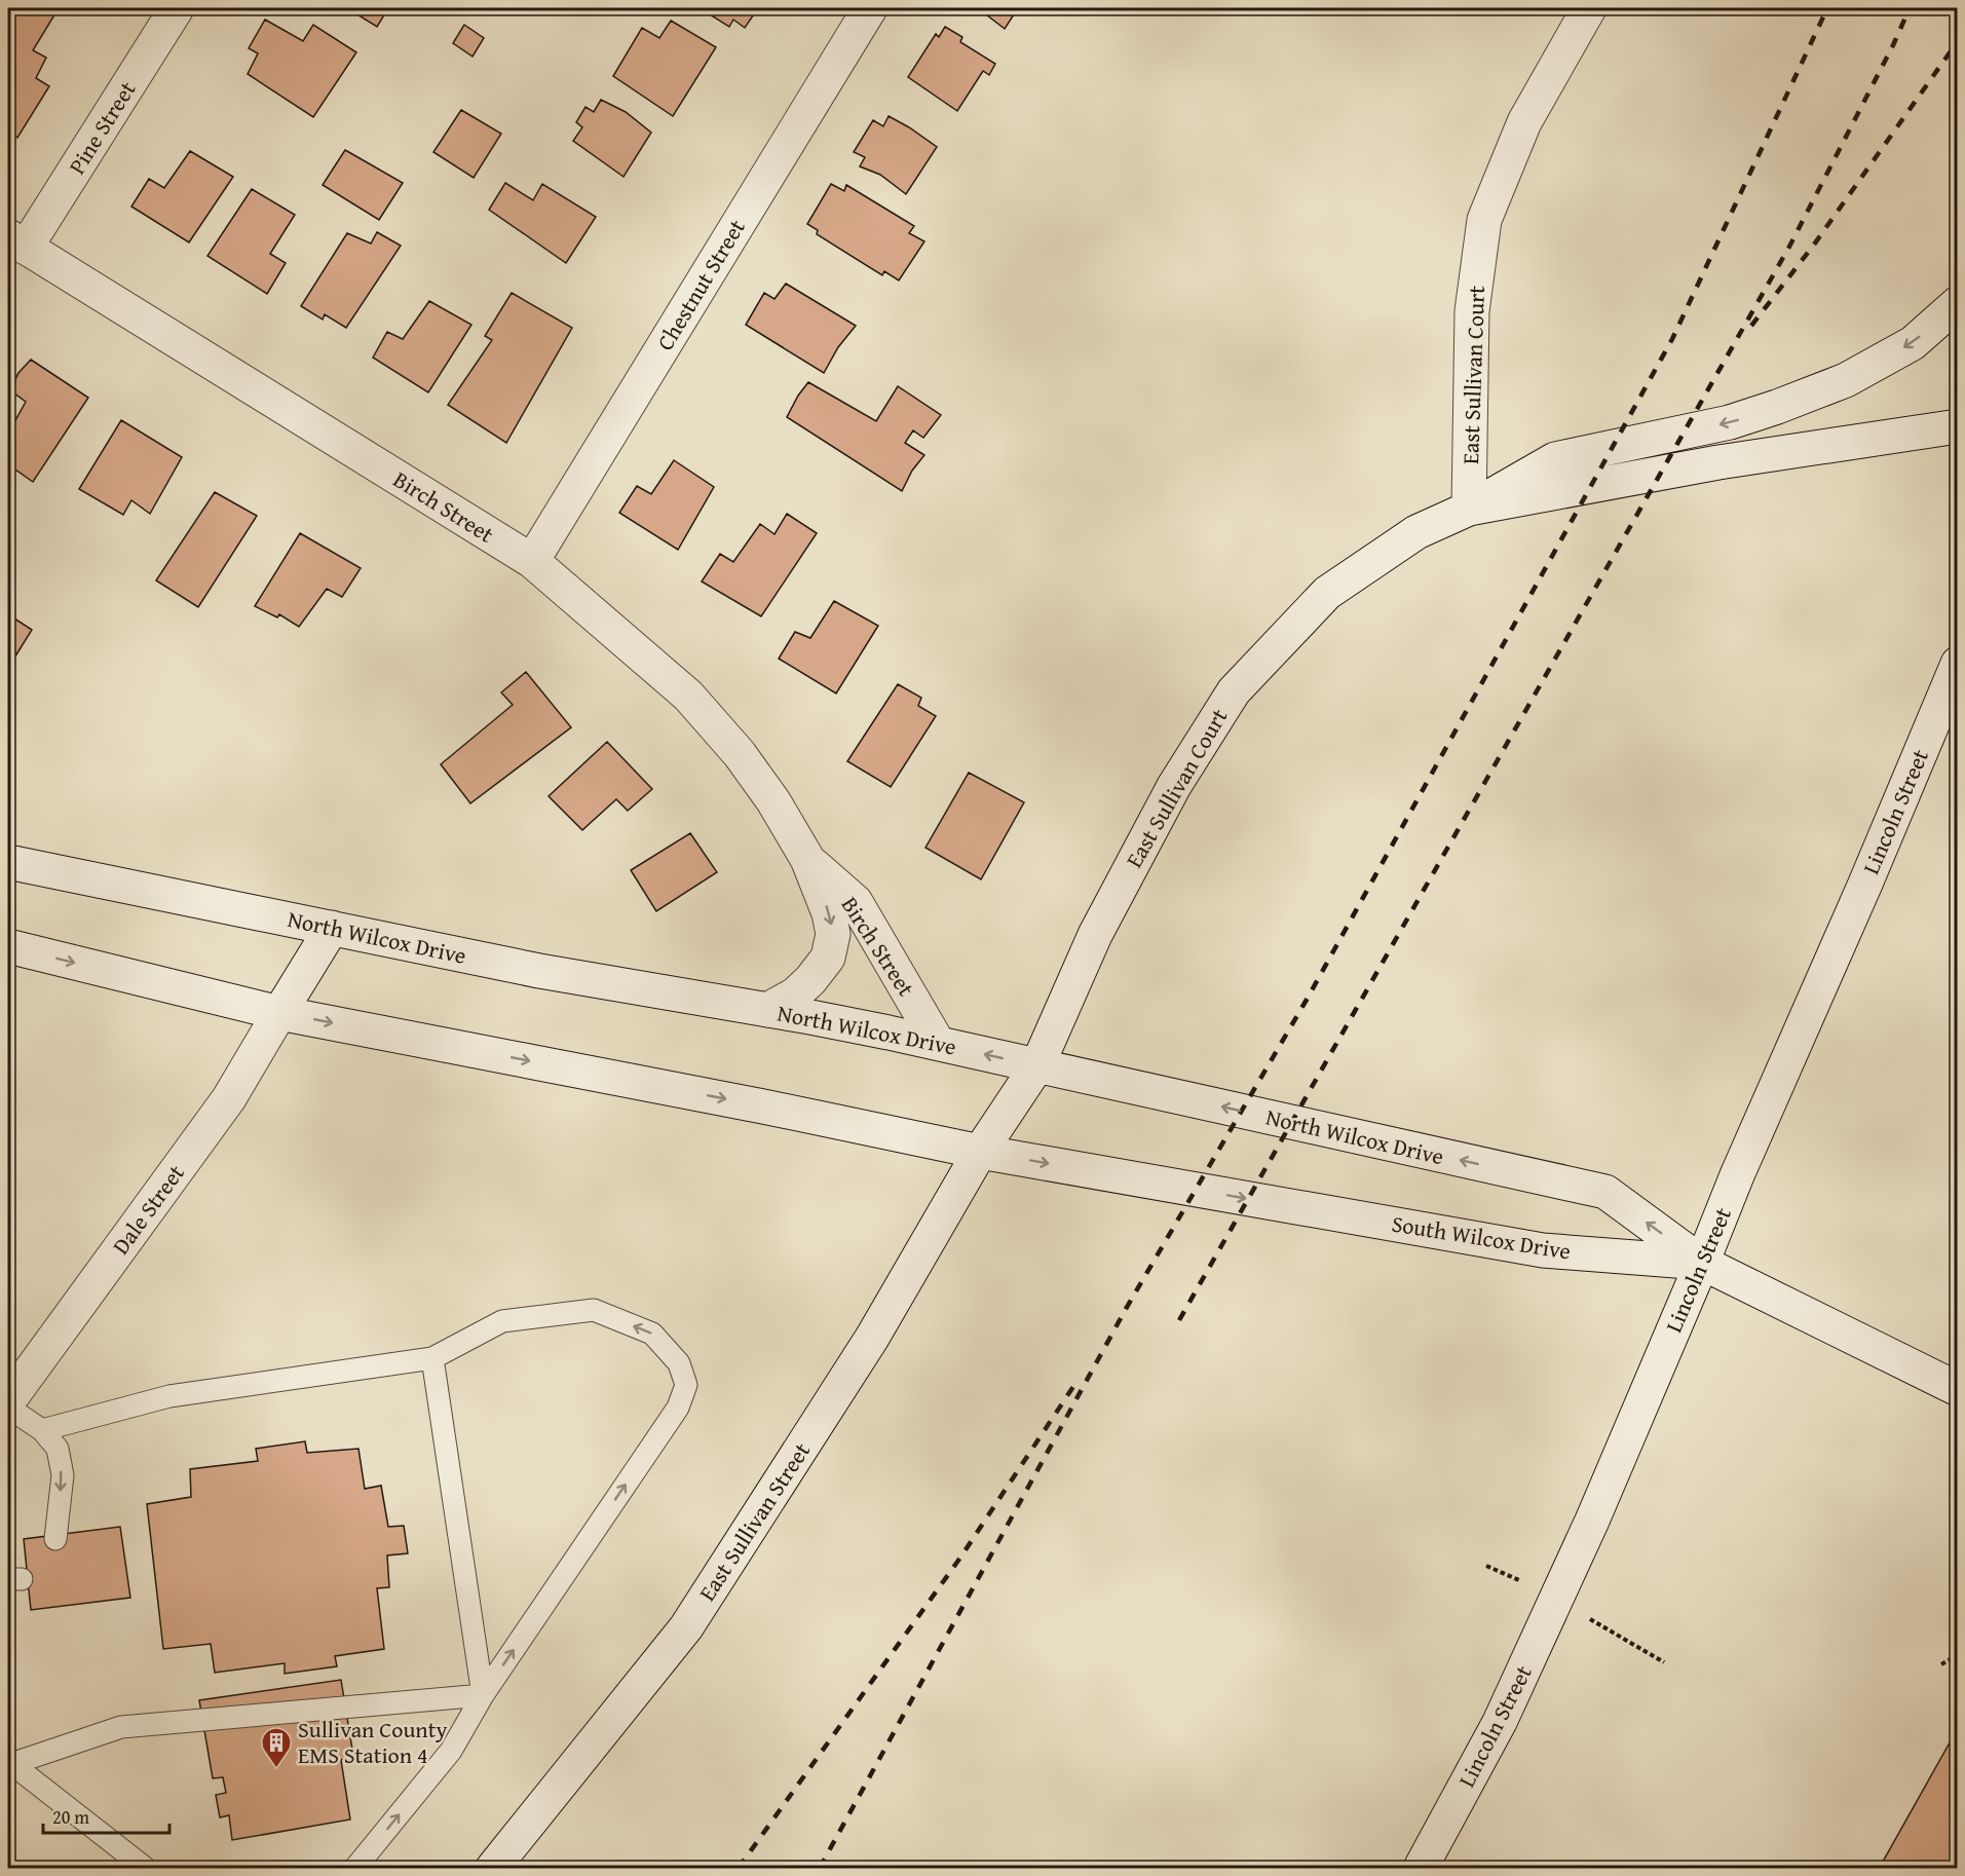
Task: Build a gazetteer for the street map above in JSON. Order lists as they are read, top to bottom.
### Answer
{
  "streets": {
    "main road": [
      "Pine Street",
      "Chestnut Street",
      "East Sullivan Court",
      "Birch Street",
      "Lincoln Street",
      "North Wilcox Drive",
      "Dale Street",
      "South Wilcox Drive",
      "East Sullivan Street"
    ]
  },
  "crossings": [
    ["Pine Street", "Birch Street"],
    ["Chestnut Street", "Birch Street"],
    ["East Sullivan Court", "North Wilcox Drive"],
    ["East Sullivan Court", "South Wilcox Drive"],
    ["East Sullivan Court", "East Sullivan Street"],
    ["Birch Street", "North Wilcox Drive"],
    ["Lincoln Street", "North Wilcox Drive"],
    ["Lincoln Street", "South Wilcox Drive"],
    ["North Wilcox Drive", "Dale Street"],
    ["North Wilcox Drive", "South Wilcox Drive"],
    ["South Wilcox Drive", "East Sullivan Street"]
  ],
  "one_way": ["North Wilcox Drive", "South Wilcox Drive"],
  "places": {
    "building": ["Sullivan County EMS Station 4"]
  },
  "scale_bar": "20 m"
}
